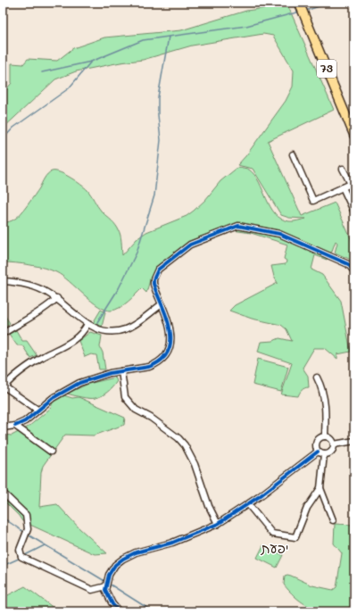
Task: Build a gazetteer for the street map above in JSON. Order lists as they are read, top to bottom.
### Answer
{
  "streets": {
    "highway": ["73"]
  },
  "districts": ["יפעת"]
}
